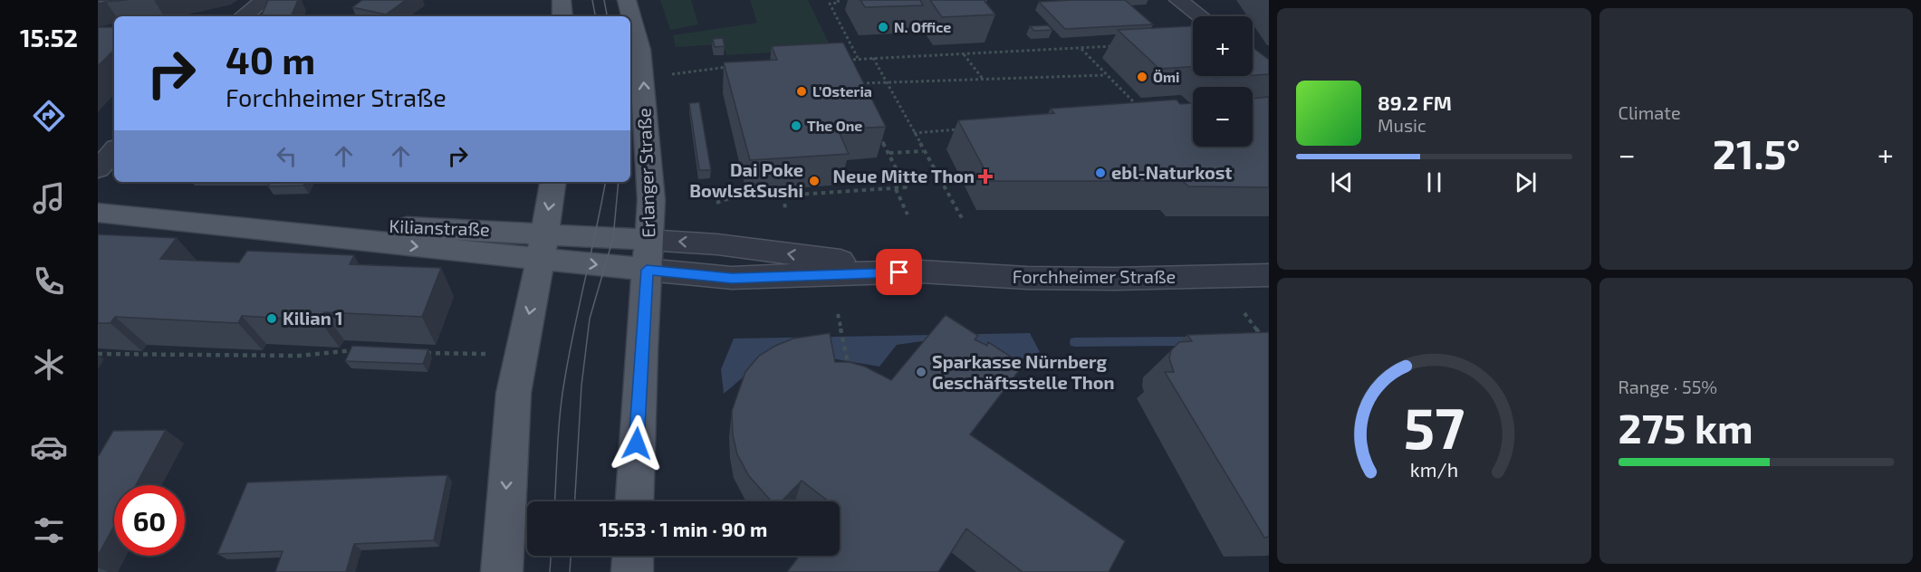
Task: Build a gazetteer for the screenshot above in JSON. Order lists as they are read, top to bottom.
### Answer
{
  "streets": {
    "main road": ["Erlanger Straße", "Kilianstraße", "Forchheimer Straße"]
  },
  "crossings": [
    ["Erlanger Straße", "Forchheimer Straße"],
    ["Kilianstraße", "Forchheimer Straße"]
  ],
  "one_way": ["Erlanger Straße"],
  "places": {
    "other": [
      "N. Office",
      "Ömi",
      "L'Osteria",
      "The One",
      "ebl-Naturkost",
      "Dai Poke Bowls&Sushi",
      "Kilian 1",
      "Sparkasse Nürnberg Geschäftsstelle Thon"
    ],
    "health": ["Neue Mitte Thon"]
  },
  "page": {
    "tabs": "15:52",
    "tile": [
      "Climate",
      ["Range · 55%", "275 km"]
    ],
    "map_buttons": ["+", "−"],
    "turn": ["40 m", "Forchheimer Straße"],
    "song": ["89.2 FM", "Music"],
    "heat": ["−", "21.5°", "+"],
    "limit": "60",
    "trip": "15:53 · 1 min · 90 m",
    "gauge": ["57", "km/h"]
  }
}
